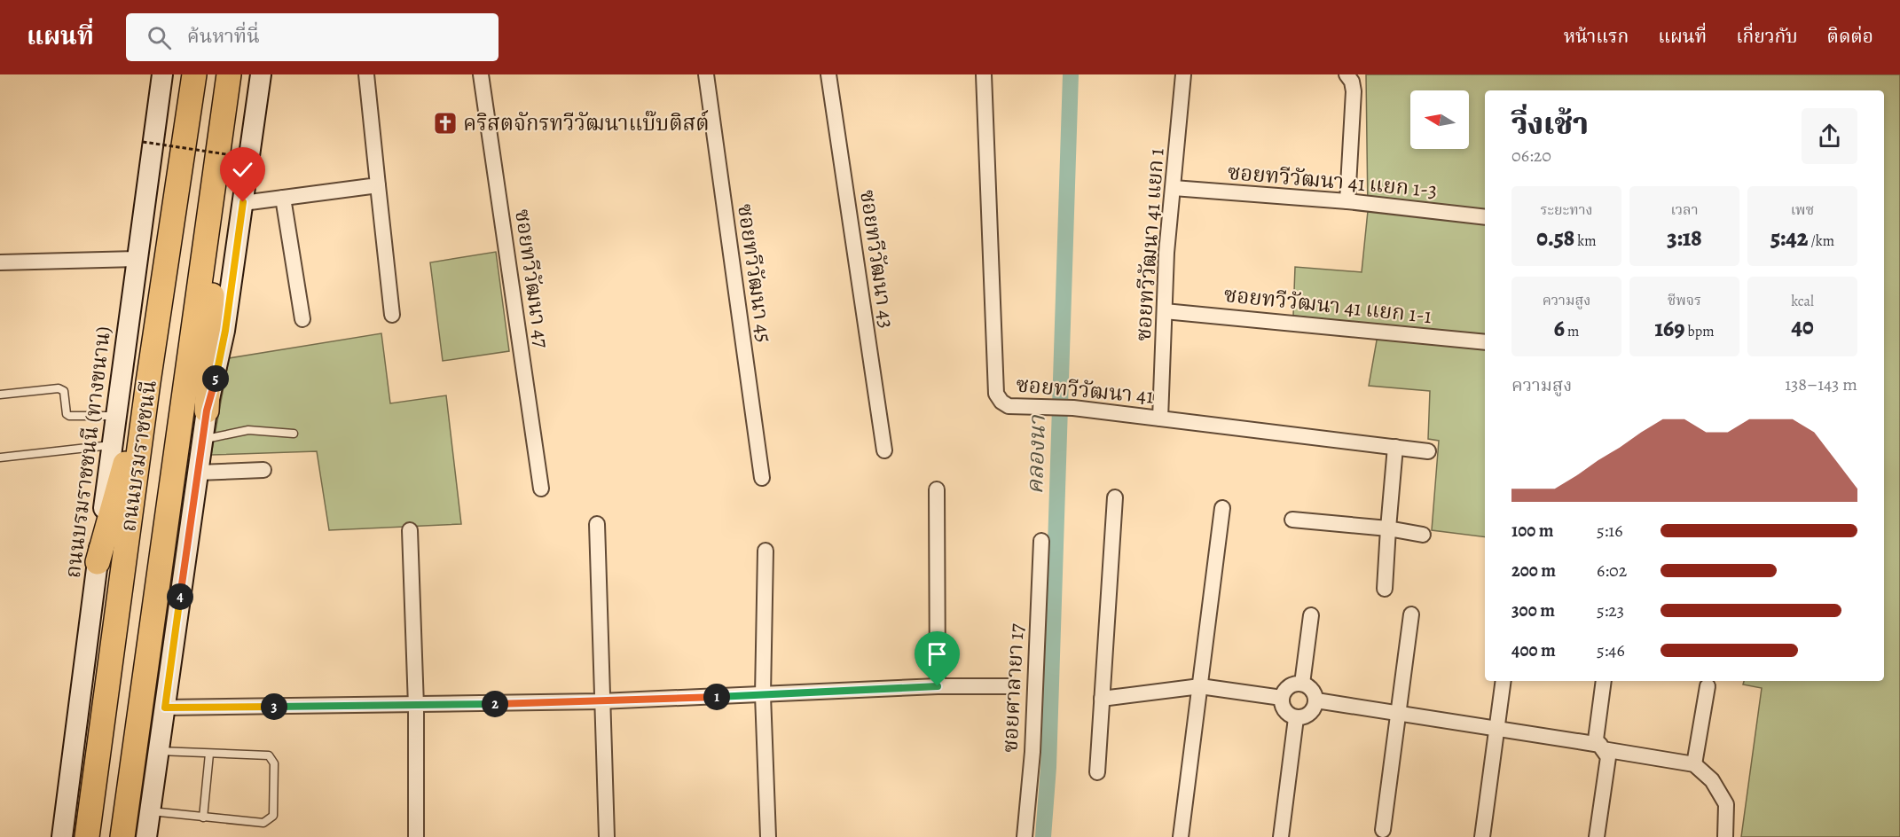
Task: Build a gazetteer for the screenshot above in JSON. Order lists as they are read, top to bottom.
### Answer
{
  "streets": {
    "highway": ["ถนนบรมราชชนนี"],
    "main road": ["ถนนบรมราชชนนี (ทางขนาน)"],
    "street": [
      "ซอยทวีวัฒนา 41 แยก 1-3",
      "ซอยทวีวัฒนา 41 แยก 1",
      "ซอยทวีวัฒนา 43",
      "ซอยทวีวัฒนา 45",
      "ซอยทวีวัฒนา 47",
      "ซอยทวีวัฒนา 41 แยก 1-1",
      "ซอยทวีวัฒนา 41",
      "ซอยศาลายา 17"
    ]
  },
  "crossings": [
    ["ซอยทวีวัฒนา 41 แยก 1-3", "ซอยทวีวัฒนา 41 แยก 1"],
    ["ซอยทวีวัฒนา 41 แยก 1", "ซอยทวีวัฒนา 41 แยก 1-1"],
    ["ซอยทวีวัฒนา 41 แยก 1", "ซอยทวีวัฒนา 41"]
  ],
  "water": ["คลองนา"],
  "places": {
    "church": ["คริสตจักรทวีวัฒนาแบ๊บติสต์"]
  },
  "north": "left",
  "page": {
    "header": "แผนที่",
    "search": "ค้นหาที่นี่",
    "nav": [
      "หน้าแรก",
      "แผนที่",
      "เกี่ยวกับ",
      "ติดต่อ"
    ],
    "heading": ["วิ่งเช้า", "06:20"],
    "stats": [
      ["ระยะทาง", "0.58 km"],
      ["เวลา", "3:18"],
      ["เพซ", "5:42 /km"],
      ["ความสูง", "6 m"],
      ["ชีพจร", "169 bpm"],
      ["kcal", "40"]
    ],
    "chart": ["ความสูง", "138–143 m"],
    "pins": [
      "5",
      "4",
      "1",
      "2",
      "3"
    ],
    "list": [
      {
        "name": "100 m",
        "note": "5:16"
      },
      {
        "name": "200 m",
        "note": "6:02"
      },
      {
        "name": "300 m",
        "note": "5:23"
      },
      {
        "name": "400 m",
        "note": "5:46"
      }
    ]
  }
}
